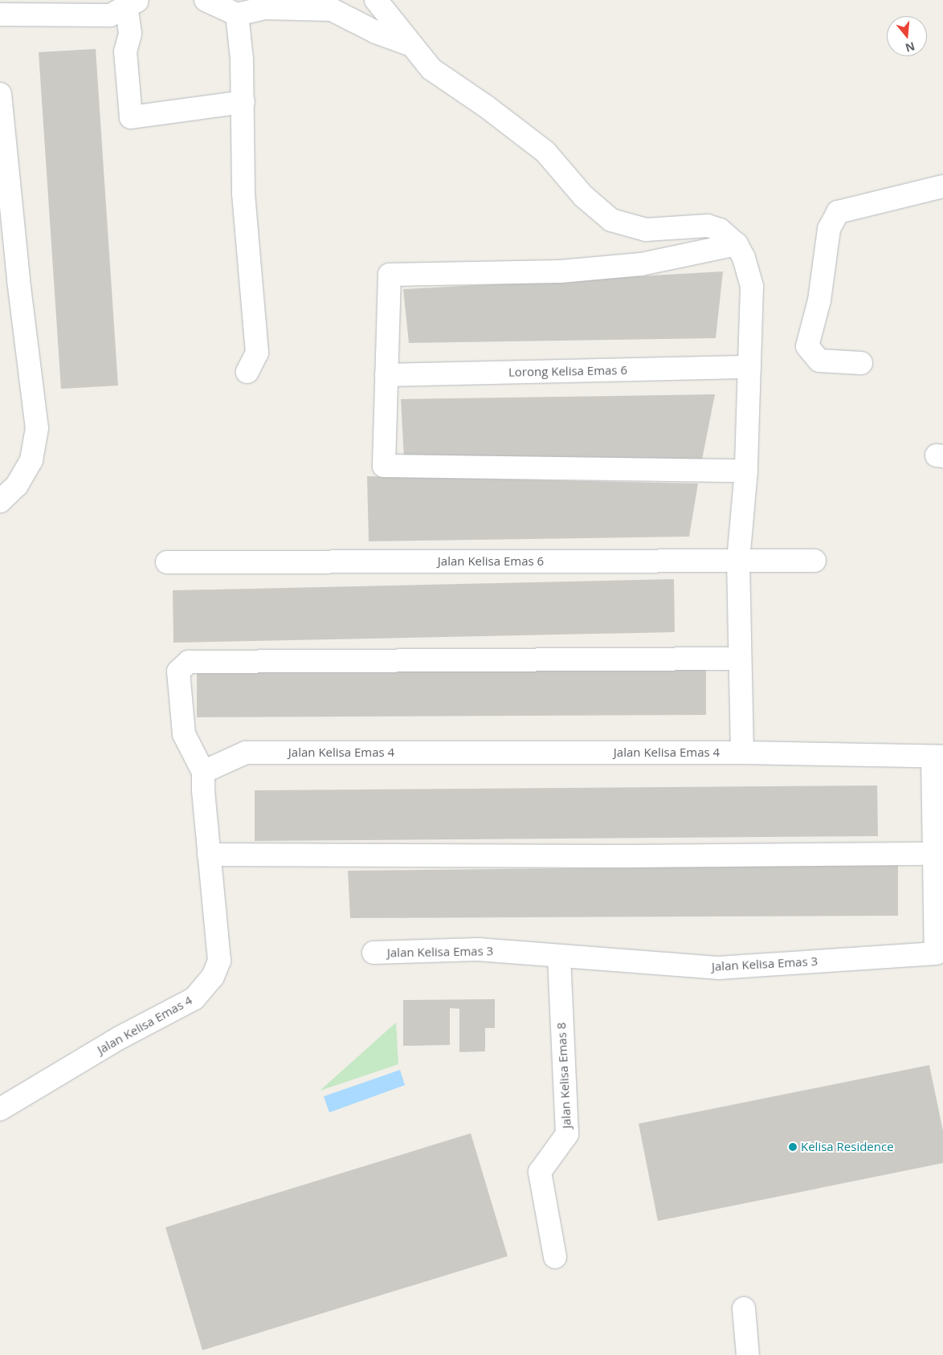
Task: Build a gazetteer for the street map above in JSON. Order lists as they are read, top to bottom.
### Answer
{
  "streets": {
    "street": [
      "Lorong Kelisa Emas 6",
      "Jalan Kelisa Emas 6",
      "Jalan Kelisa Emas 4",
      "Jalan Kelisa Emas 3",
      "Jalan Kelisa Emas 8"
    ]
  },
  "crossings": [
    ["Jalan Kelisa Emas 4", "Jalan Kelisa Emas 3"],
    ["Jalan Kelisa Emas 3", "Jalan Kelisa Emas 8"]
  ],
  "places": ["Kelisa Residence"],
  "north": "bottom"
}
